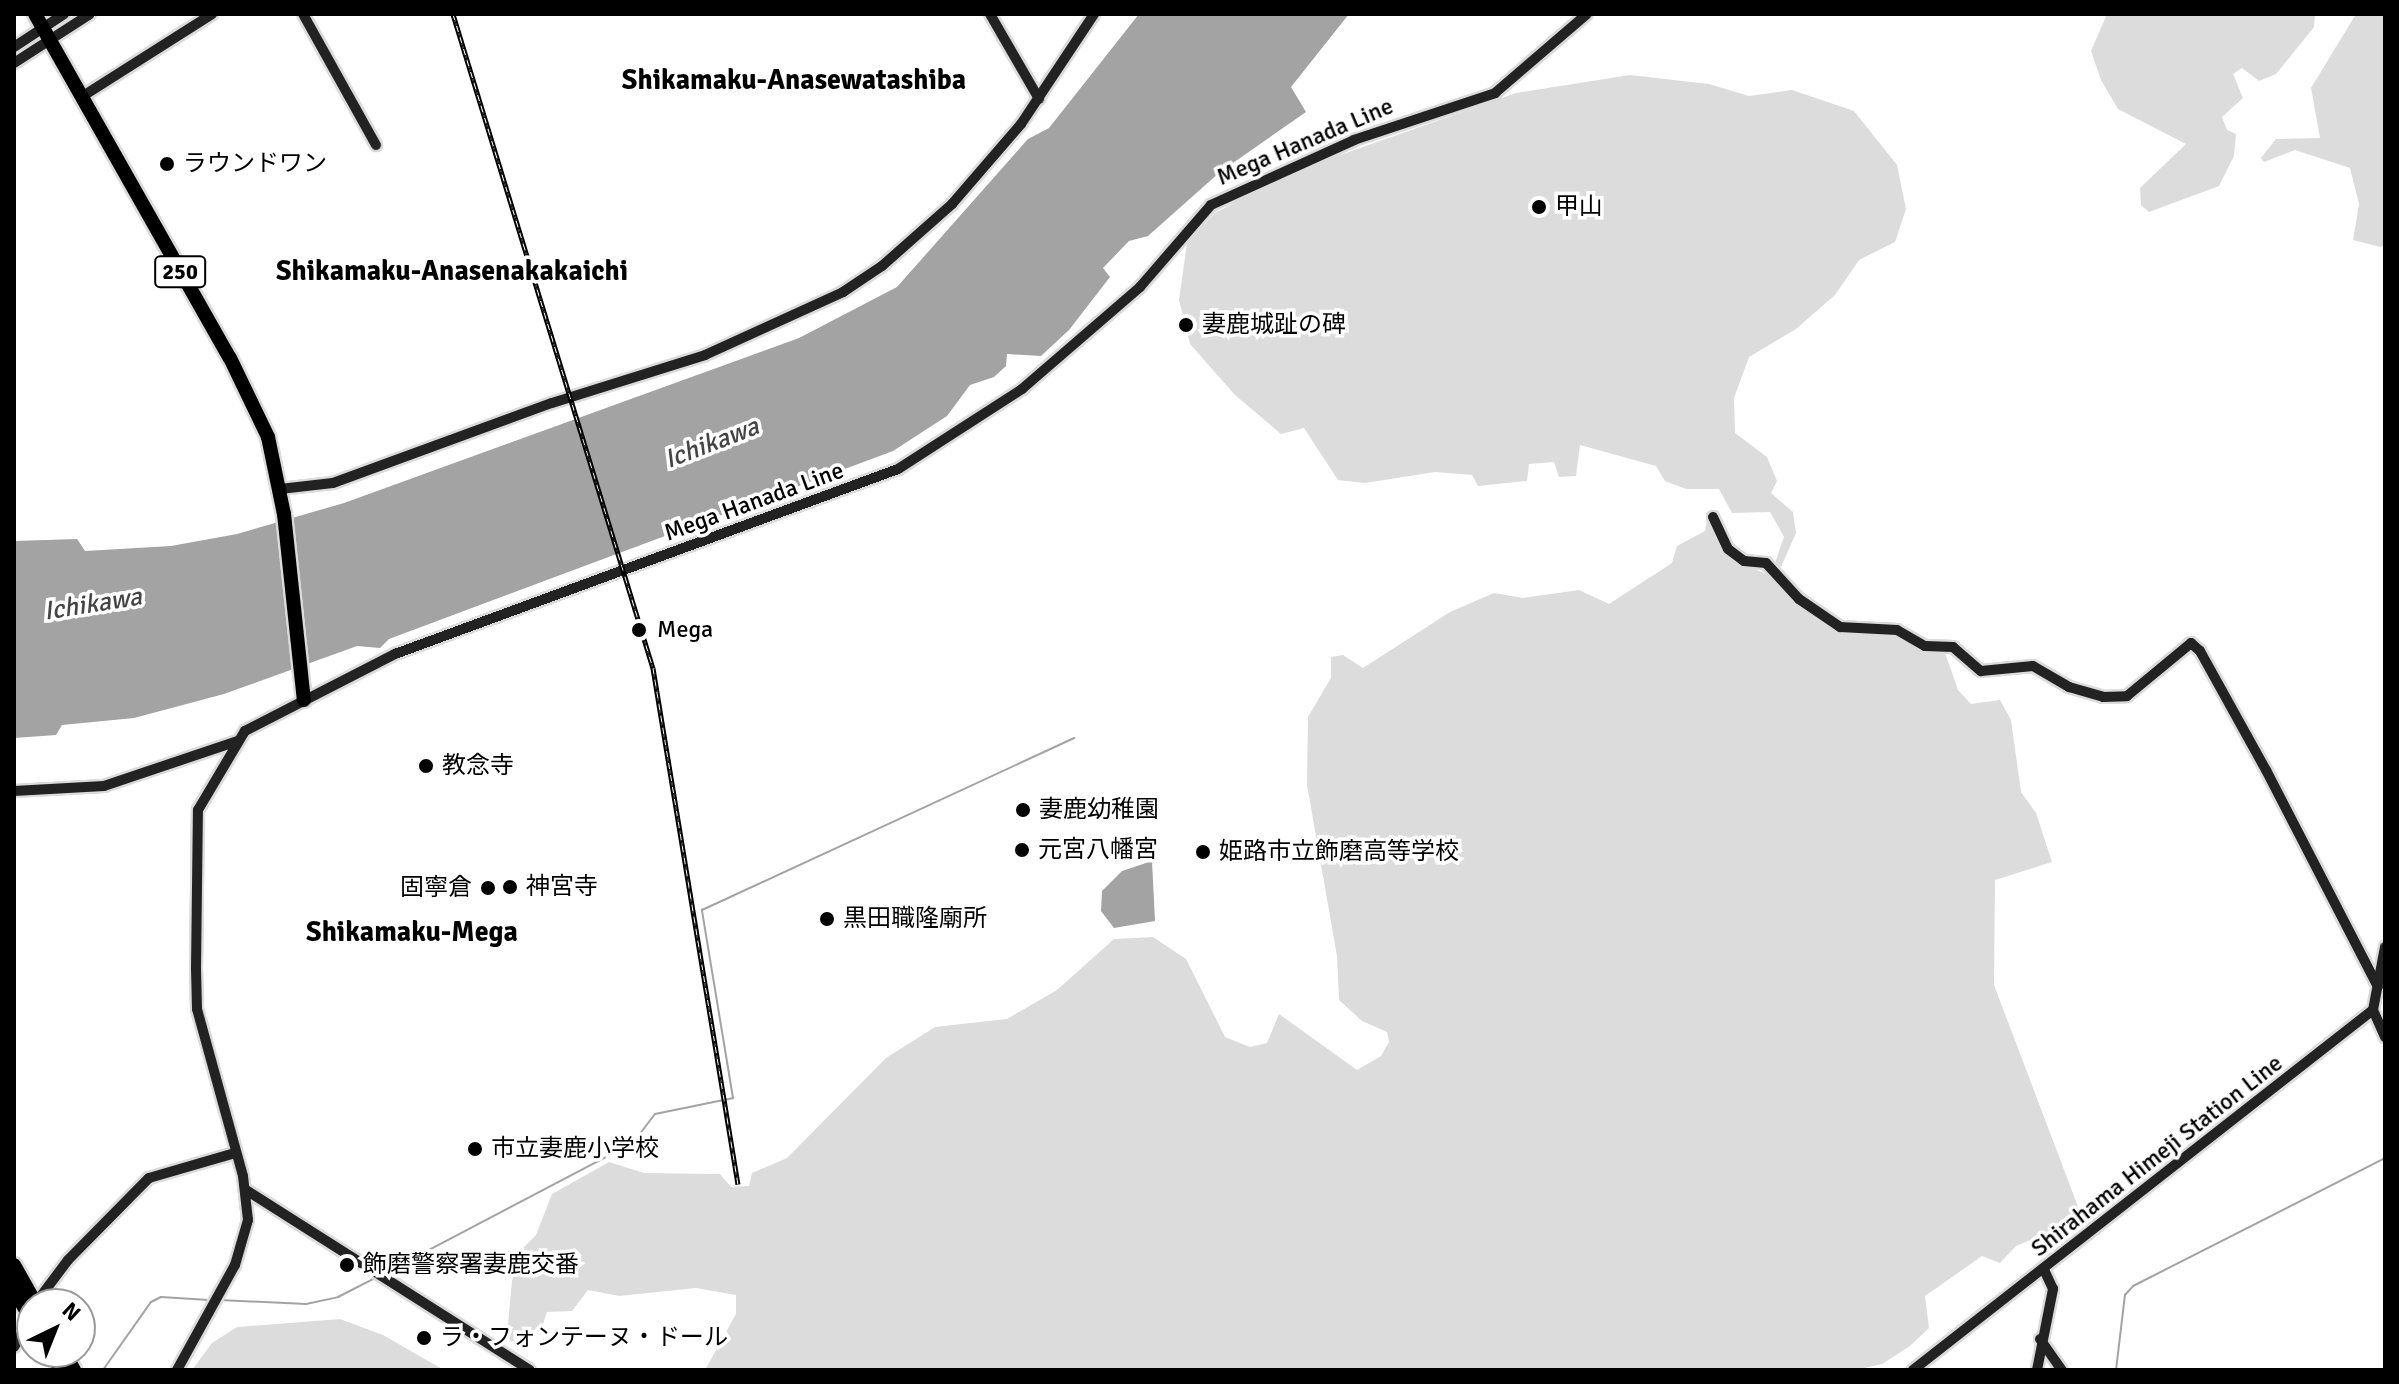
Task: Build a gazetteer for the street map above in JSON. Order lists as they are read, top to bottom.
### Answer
{
  "streets": {
    "highway": ["250"],
    "main road": ["Mega Hanada Line", "Shirahama Himeji Station Line"]
  },
  "crossings": [
    ["Mega Hanada Line", "250"]
  ],
  "districts": ["Shikamaku-Anasewatashiba", "Shikamaku-Anasenakakaichi", "Shikamaku-Mega"],
  "water": ["Ichikawa"],
  "places": [
    "ラウンドワン",
    "甲山",
    "妻鹿城趾の碑",
    "Mega",
    "教念寺",
    "妻鹿幼稚園",
    "元宮八幡宮",
    "姫路市立飾磨高等学校",
    "神宮寺",
    "固寧倉",
    "黒田職隆廟所",
    "市立妻鹿小学校",
    "飾磨警察署妻鹿交番",
    "ラ・フォンテーヌ・ドール"
  ],
  "north": "top right"
}
